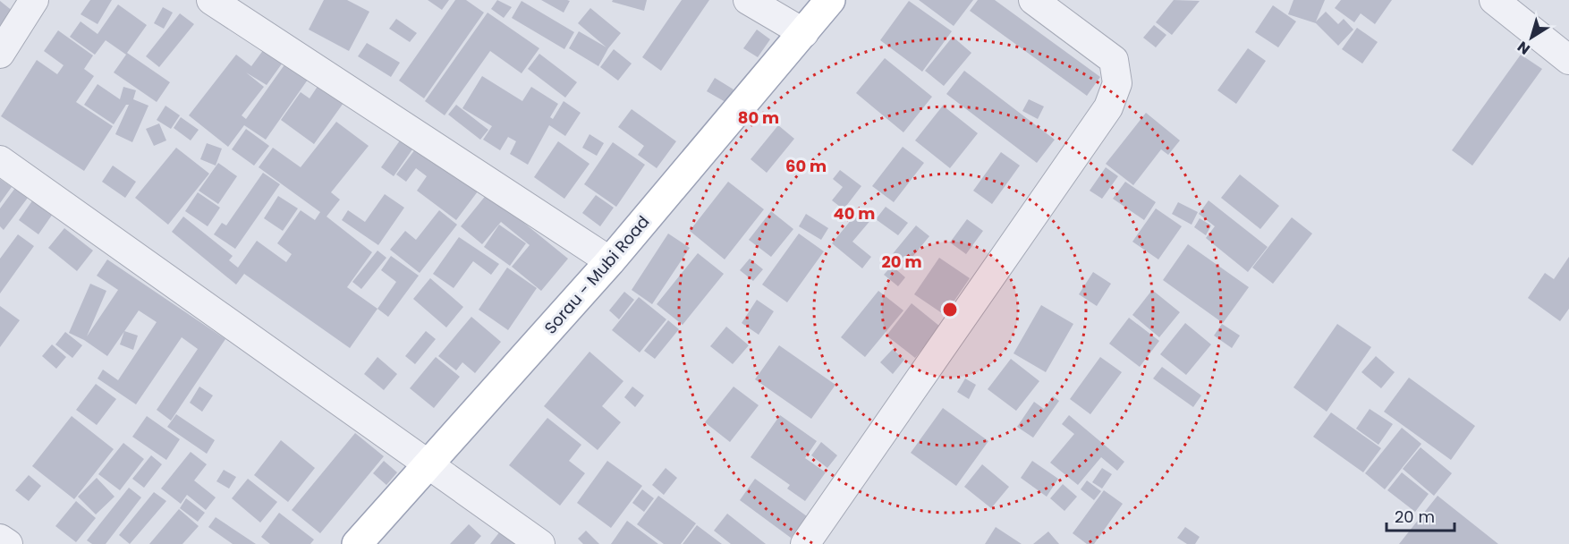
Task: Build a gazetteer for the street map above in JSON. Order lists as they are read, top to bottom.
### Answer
{
  "streets": {
    "main road": ["Sorau - Mubi Road"]
  },
  "scale_bar": "20 m",
  "north": "bottom left",
  "rings": [
    "80 m",
    "60 m",
    "40 m",
    "20 m"
  ]
}
